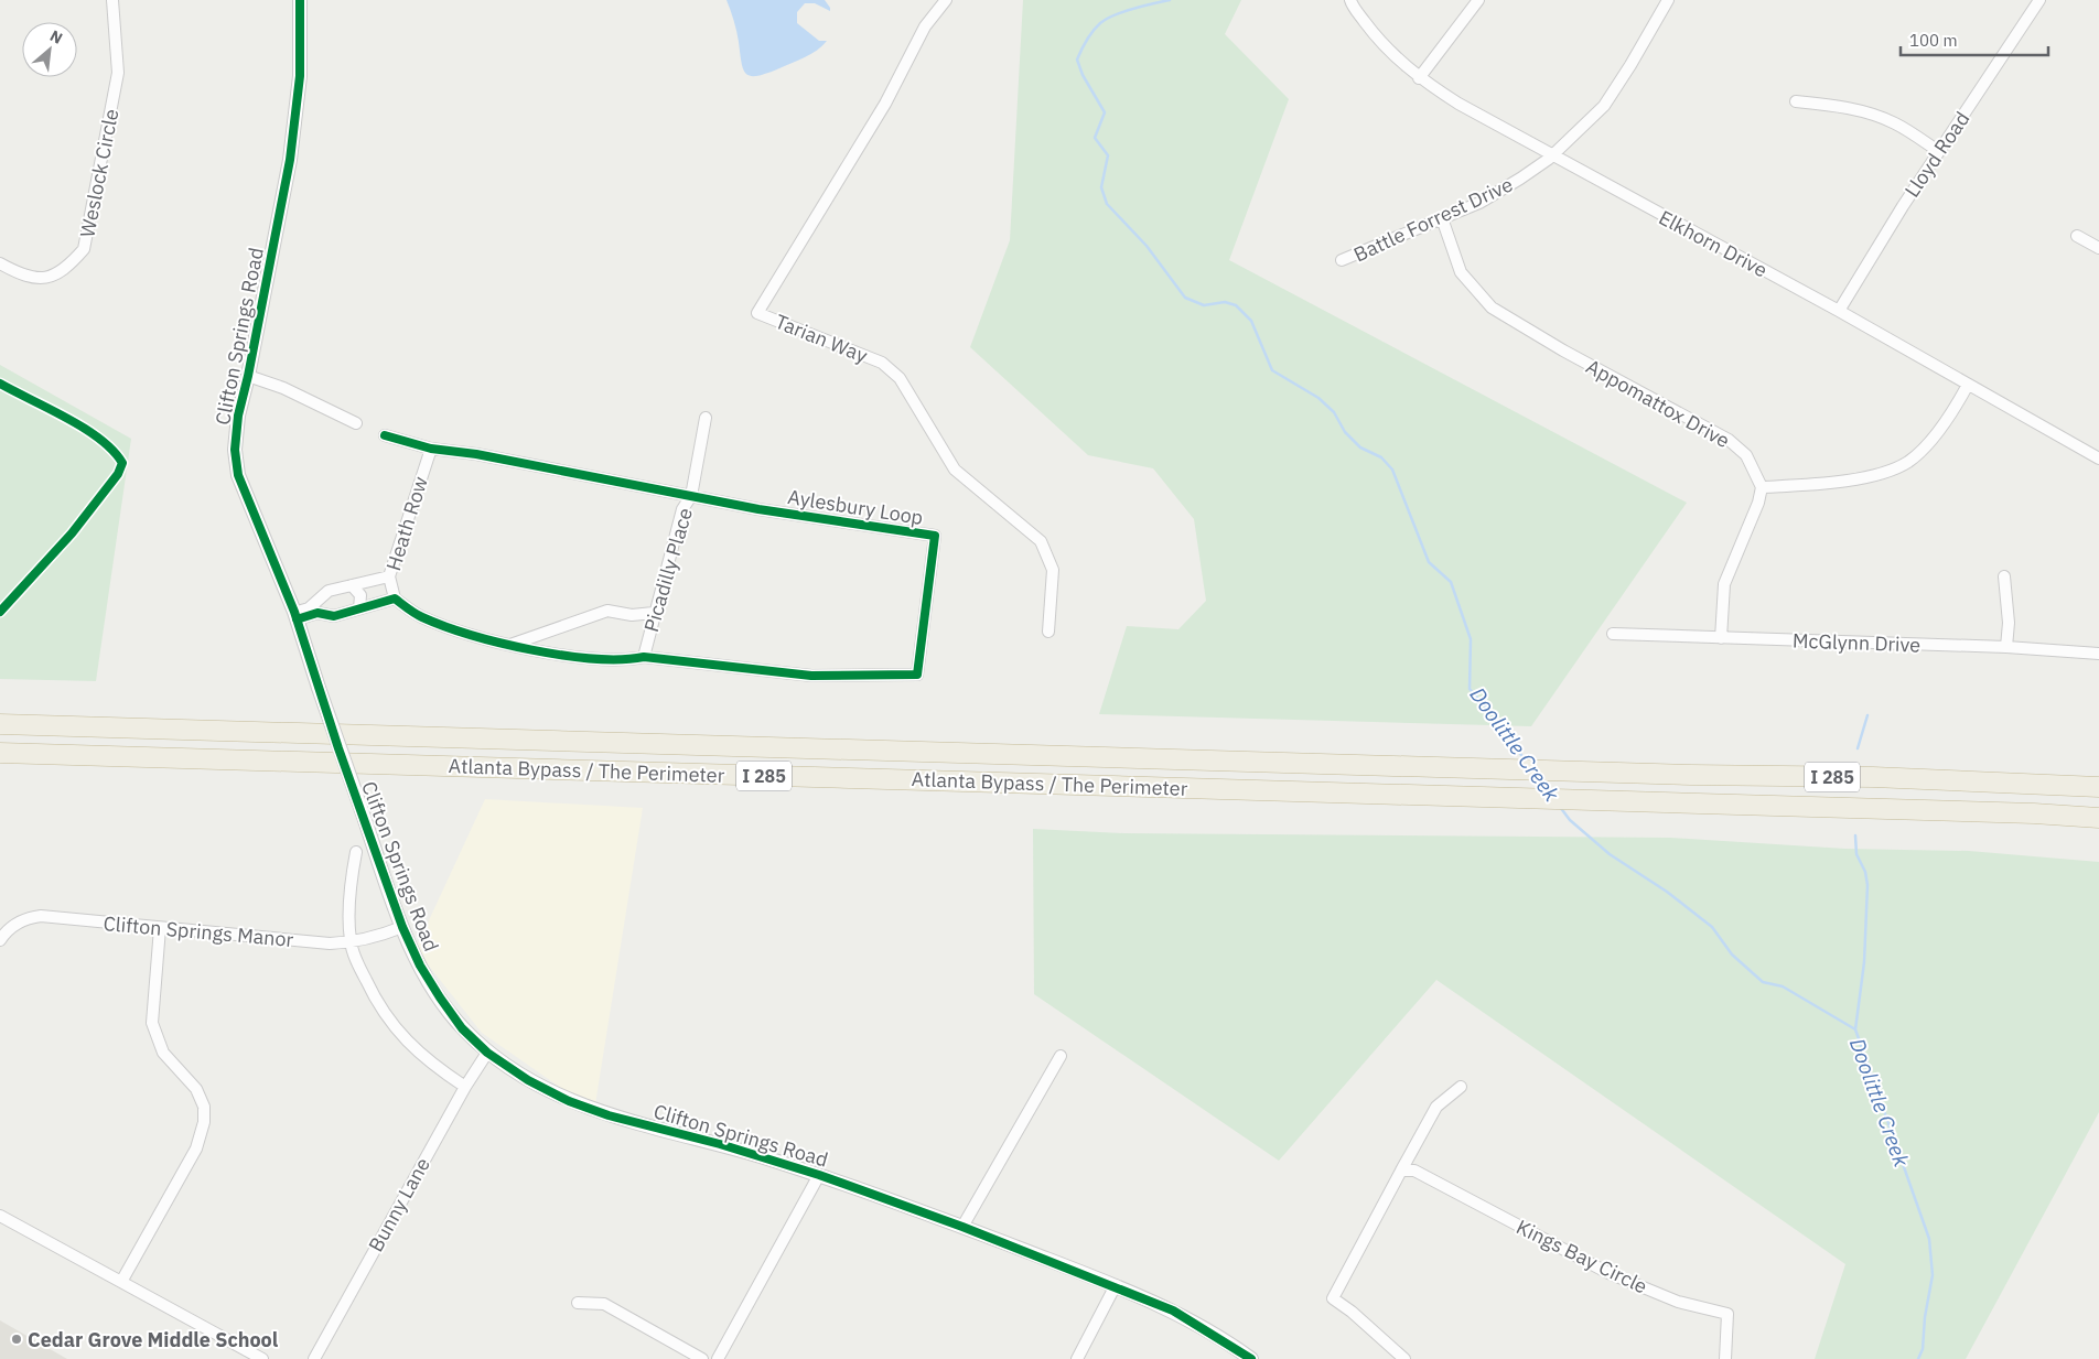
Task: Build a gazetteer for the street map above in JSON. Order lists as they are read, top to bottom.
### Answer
{
  "streets": {
    "highway": ["Atlanta Bypass / The Perimeter", "I 285"],
    "street": [
      "Lloyd Road",
      "Weslock Circle",
      "Battle Forrest Drive",
      "Elkhorn Drive",
      "Clifton Springs Road",
      "Tarian Way",
      "Appomattox Drive",
      "Aylesbury Loop",
      "Heath Row",
      "Picadilly Place",
      "McGlynn Drive",
      "Clifton Springs Manor",
      "Bunny Lane",
      "Kings Bay Circle"
    ]
  },
  "crossings": [
    ["Lloyd Road", "Elkhorn Drive"],
    ["Battle Forrest Drive", "Elkhorn Drive"],
    ["Battle Forrest Drive", "Appomattox Drive"],
    ["Clifton Springs Road", "Clifton Springs Manor"],
    ["Clifton Springs Road", "Bunny Lane"],
    ["Aylesbury Loop", "Heath Row"],
    ["Aylesbury Loop", "Picadilly Place"]
  ],
  "water": ["Doolittle Creek"],
  "places": ["Cedar Grove Middle School"],
  "scale_bar": "100 m",
  "north": "top right"
}
